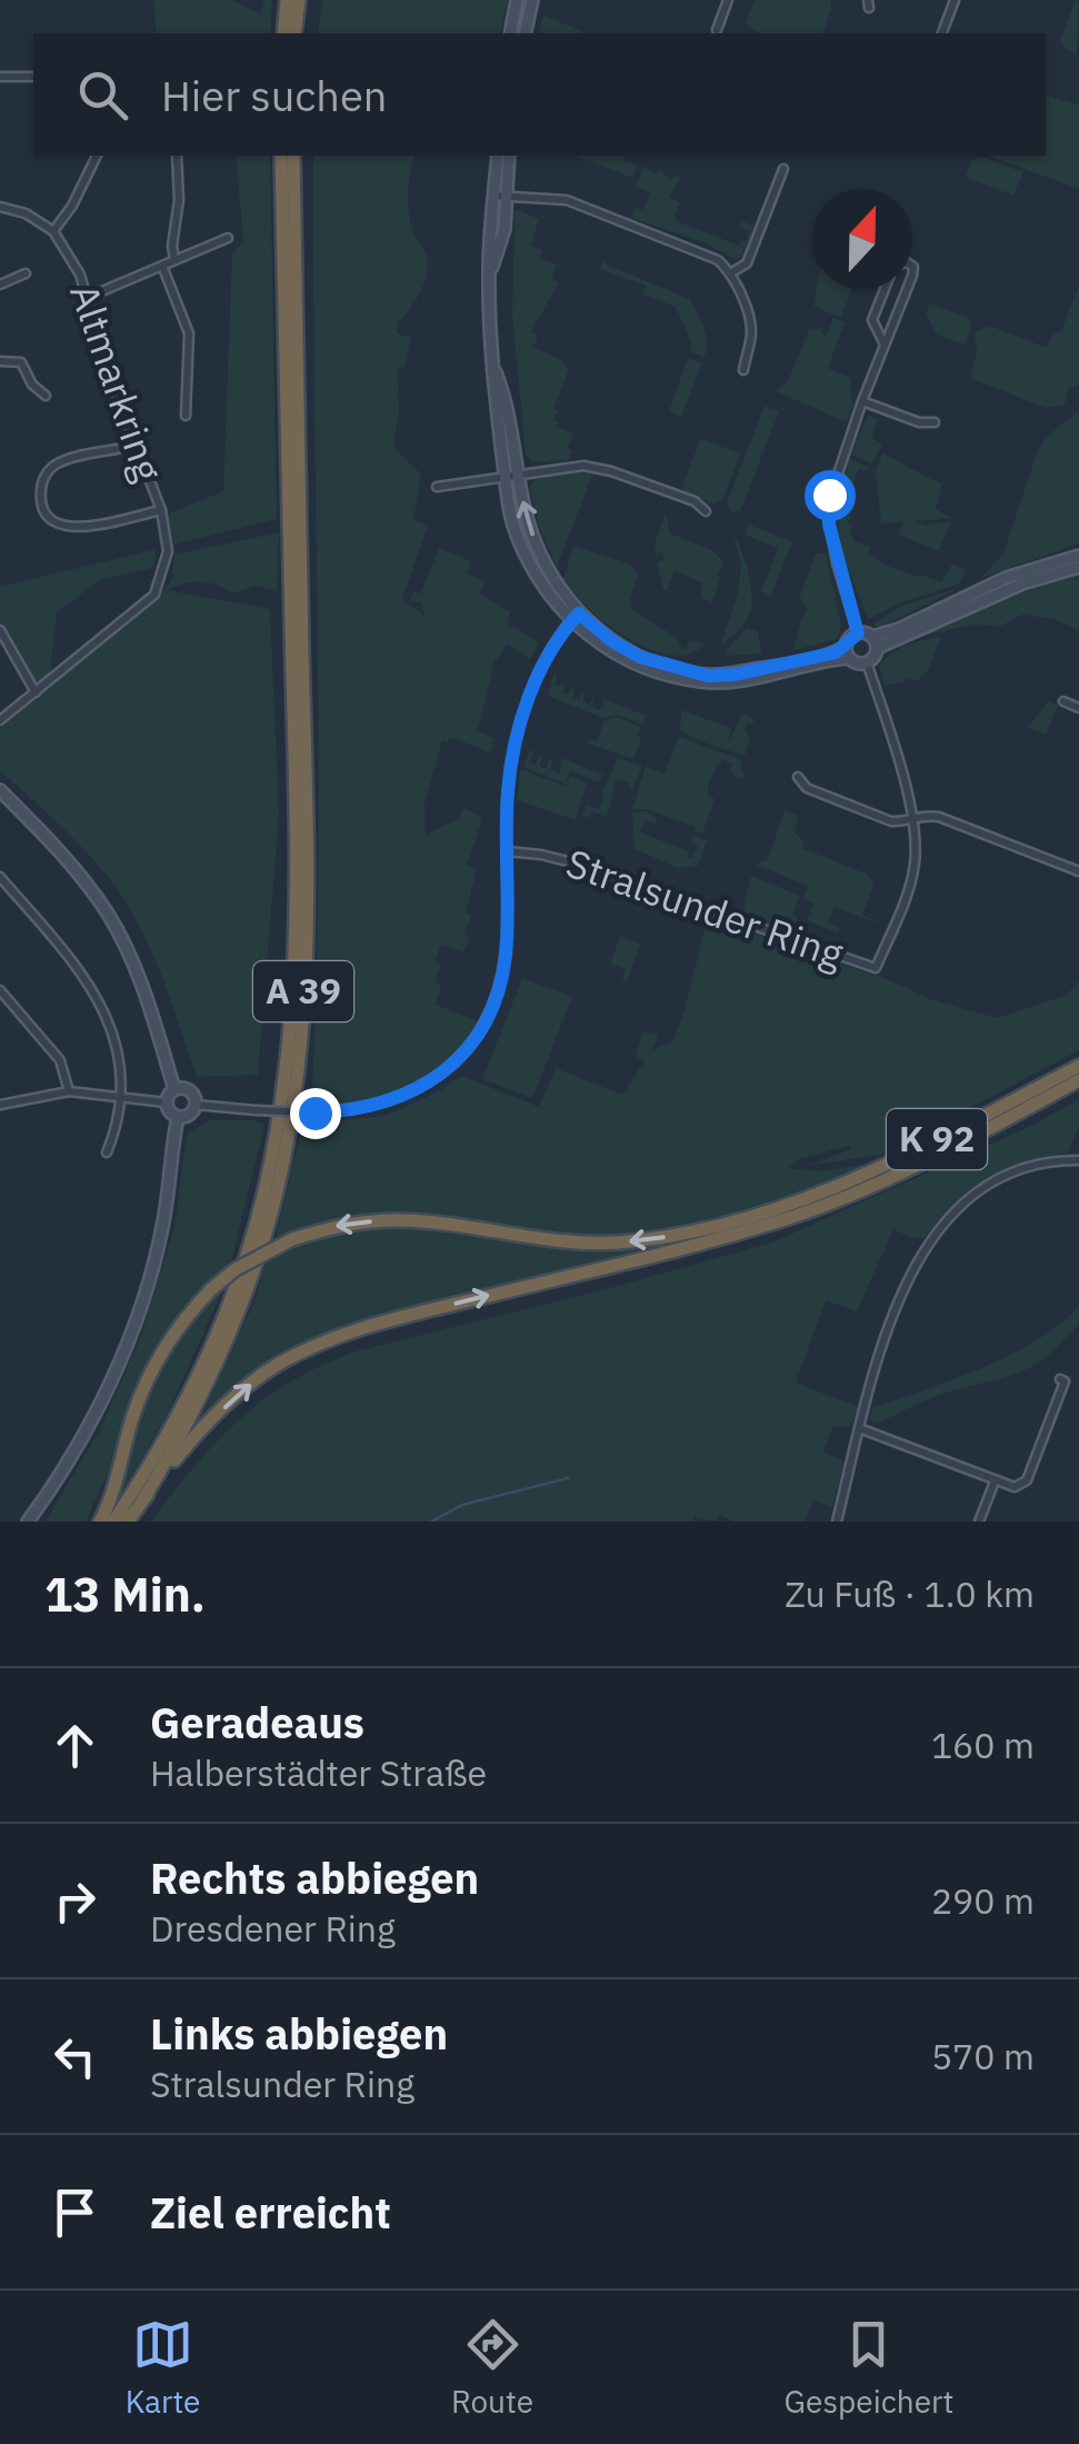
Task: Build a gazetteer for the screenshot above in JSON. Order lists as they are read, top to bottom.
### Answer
{
  "streets": {
    "highway": ["A 39", "K 92"],
    "street": ["Altmarkring", "Stralsunder Ring"]
  },
  "north": "top",
  "page": {
    "search": "Hier suchen",
    "heading": ["13 Min.", "Zu Fuß · 1.0 km"],
    "list": [
      ["Geradeaus", "Halberstädter Straße", "160 m"],
      ["Rechts abbiegen", "Dresdener Ring", "290 m"],
      ["Links abbiegen", "Stralsunder Ring", "570 m"],
      "Ziel erreicht"
    ],
    "nav": ["Karte", "Route", "Gespeichert"]
  }
}
